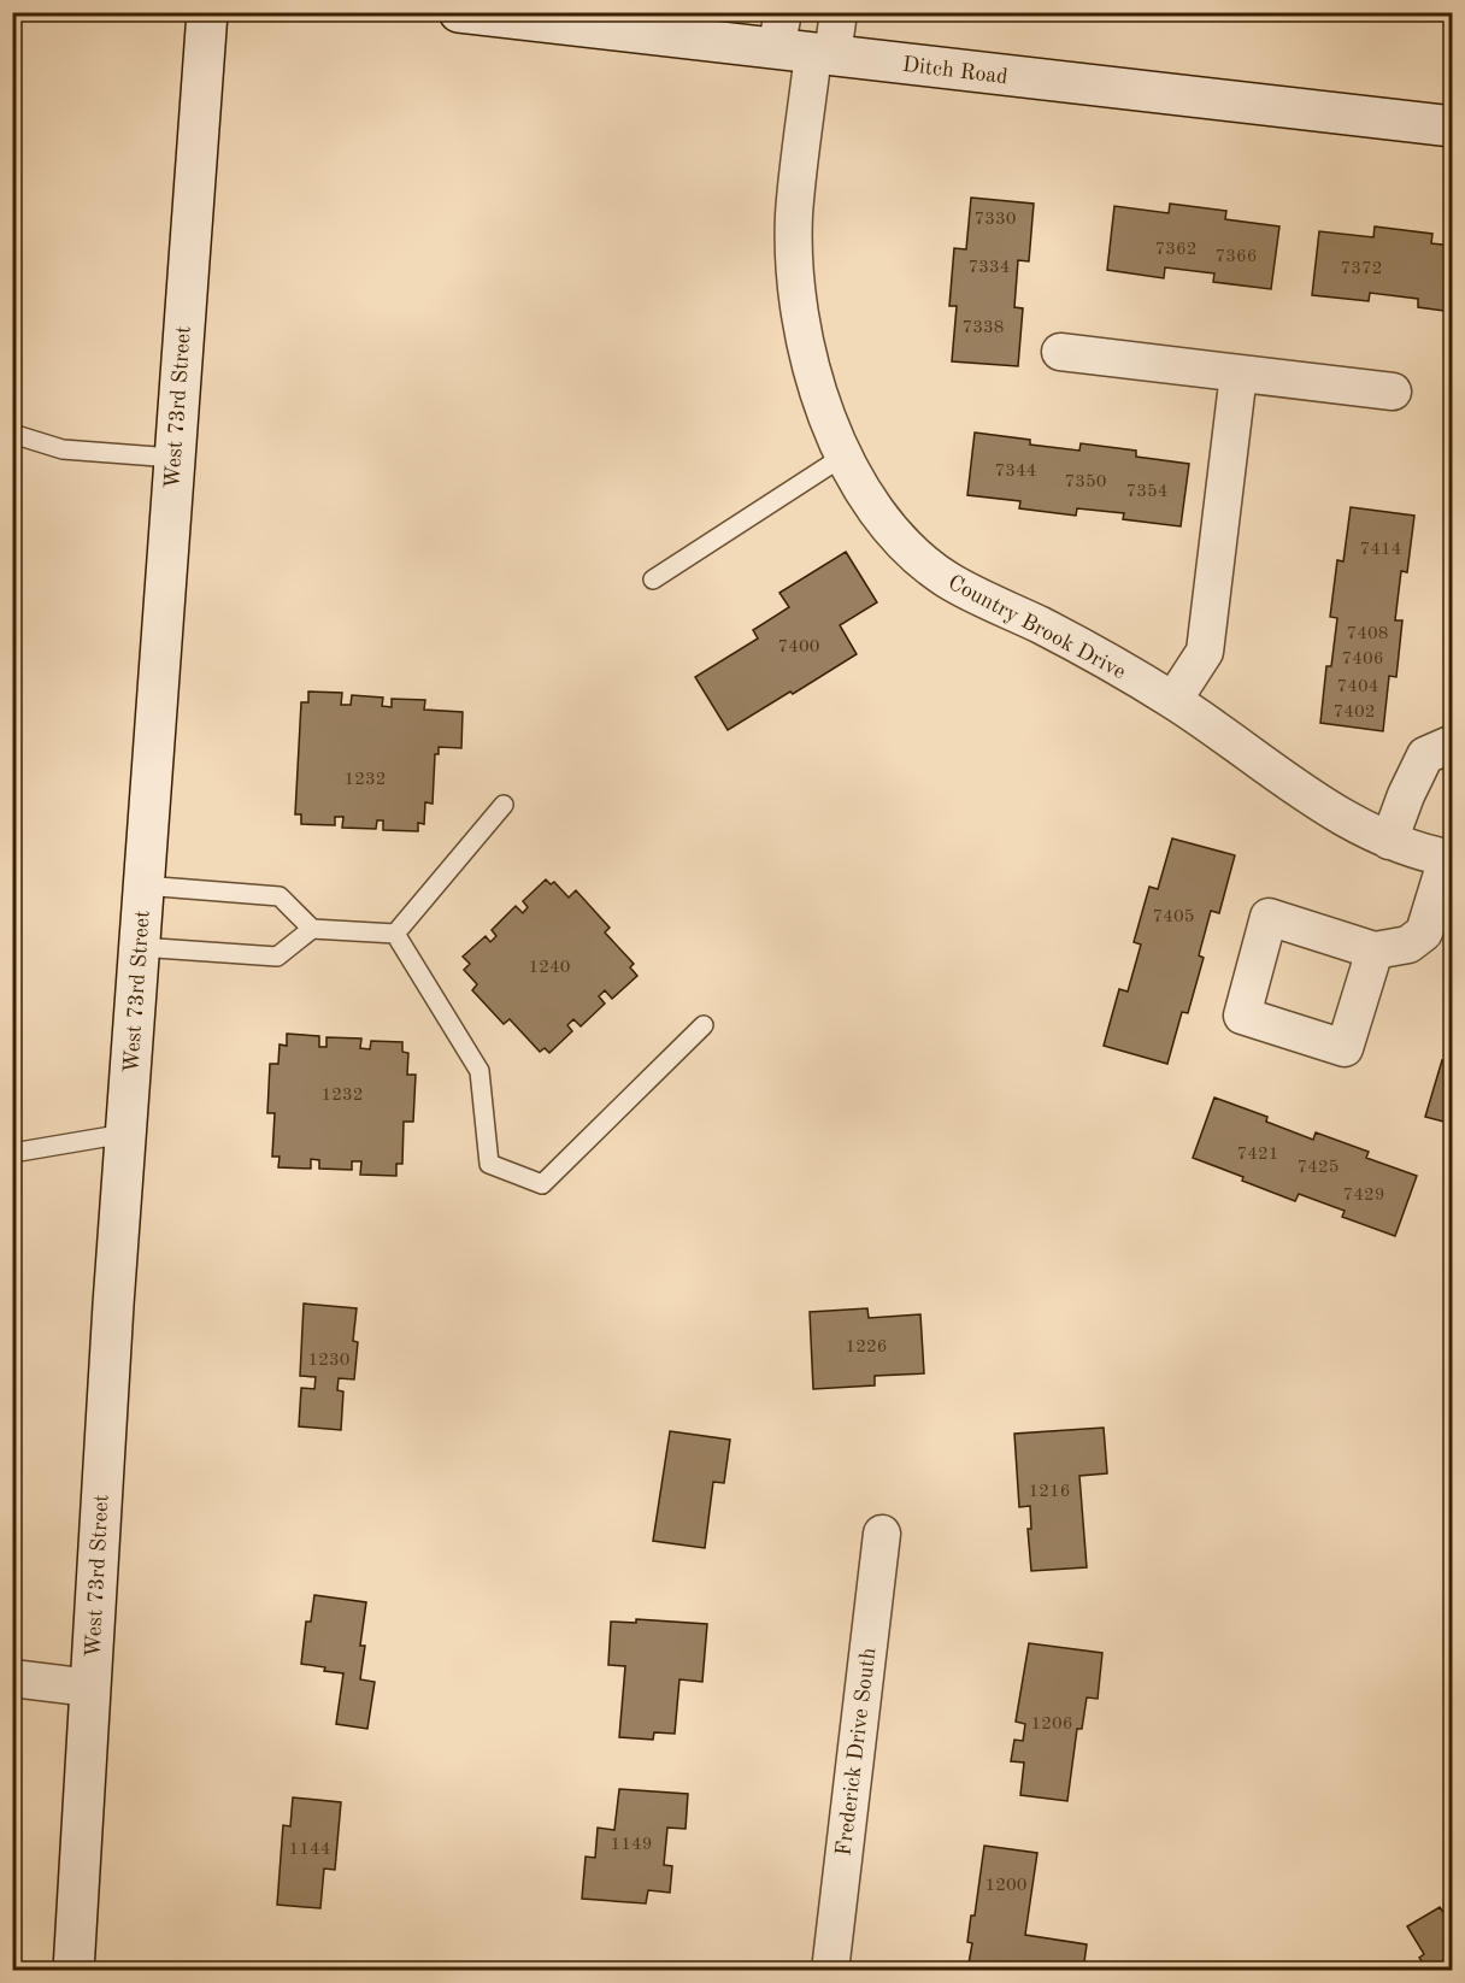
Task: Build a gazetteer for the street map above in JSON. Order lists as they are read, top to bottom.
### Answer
{
  "streets": {
    "main road": ["Ditch Road", "West 73rd Street"],
    "street": ["Country Brook Drive", "Frederick Drive South"]
  },
  "crossings": [
    ["Ditch Road", "Country Brook Drive"]
  ],
  "house_numbers": [
    "7330",
    "7362",
    "7366",
    "7334",
    "7372",
    "7338",
    "7344",
    "7350",
    "7354",
    "7414",
    "7408",
    "7400",
    "7406",
    "7404",
    "7402",
    "1232",
    "7405",
    "1240",
    "1232",
    "7421",
    "7425",
    "7429",
    "1226",
    "1230",
    "1216",
    "1206",
    "1149",
    "1144",
    "1200"
  ]
}
